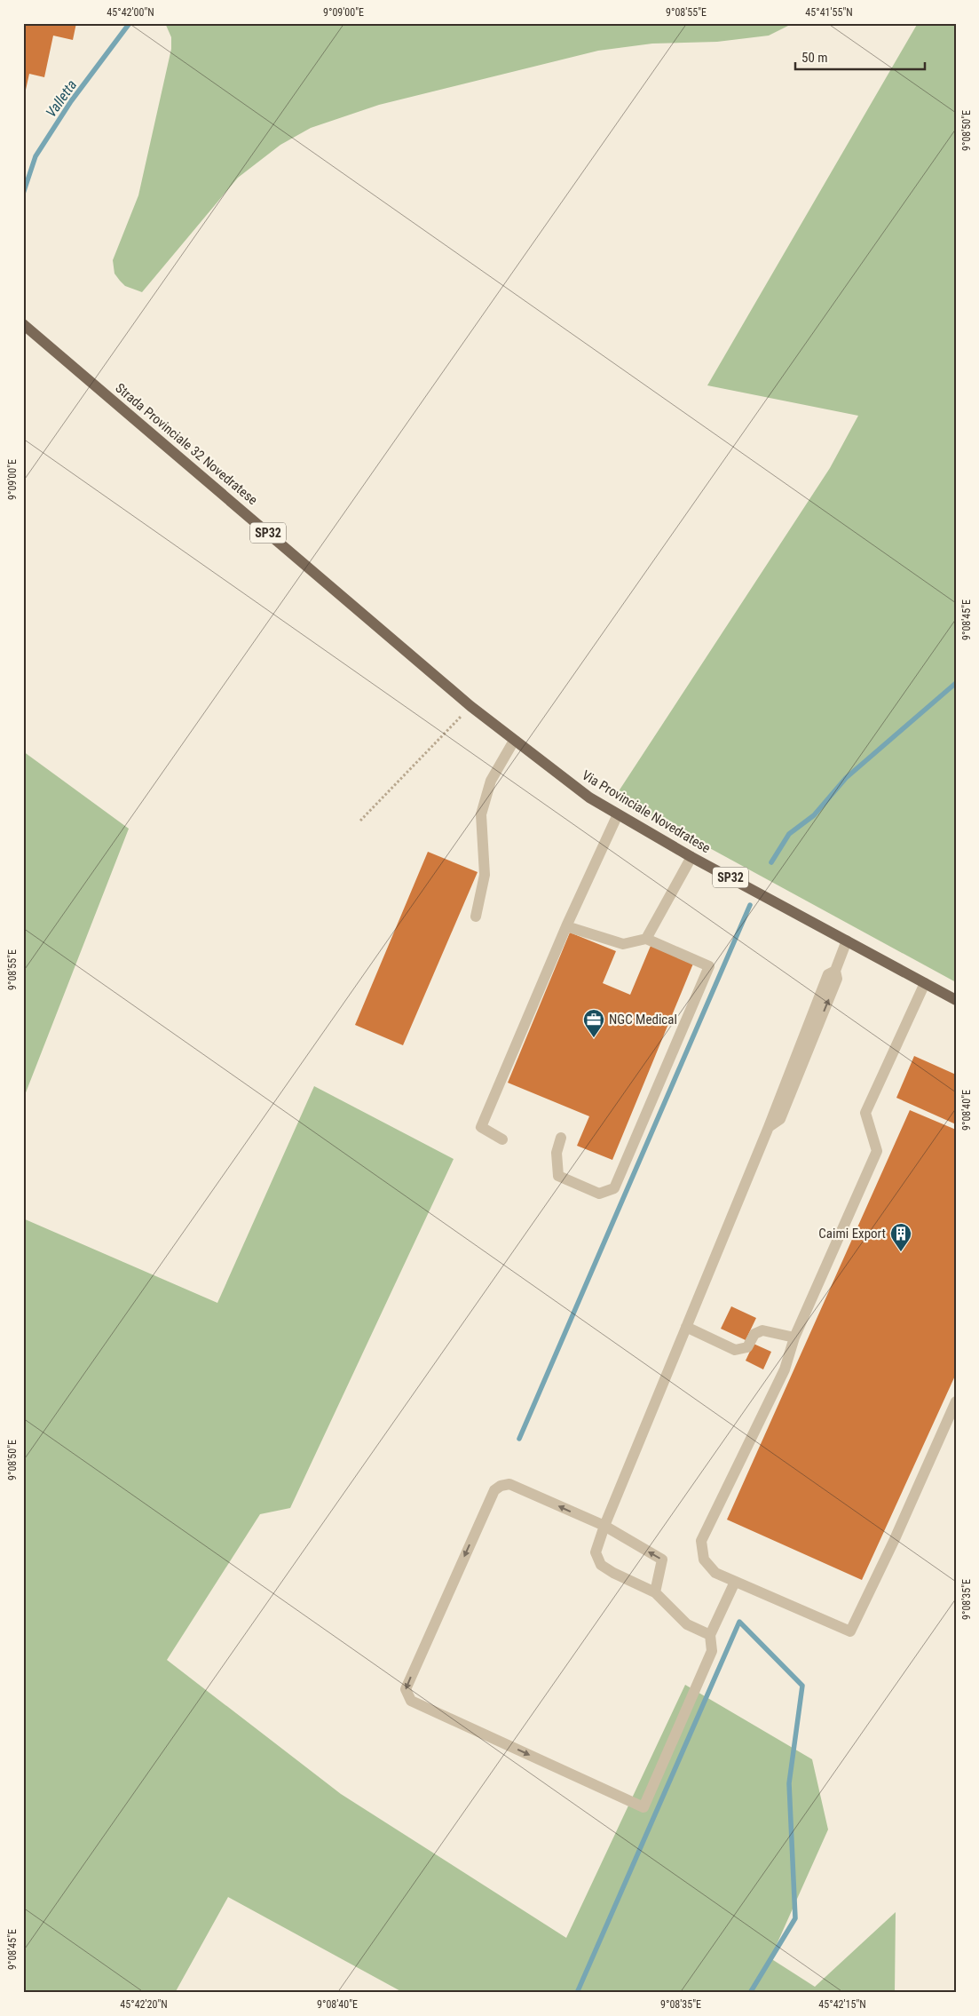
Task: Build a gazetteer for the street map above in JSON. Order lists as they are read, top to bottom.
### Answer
{
  "streets": {
    "main road": ["Strada Provinciale 32 Novedratese", "SP32", "Via Provinciale Novedratese"]
  },
  "crossings": [
    ["Strada Provinciale 32 Novedratese", "Via Provinciale Novedratese"]
  ],
  "water": ["Valletta"],
  "places": {
    "office": ["NGC Medical"],
    "building": ["Caimi Export"]
  },
  "scale_bar": "50 m",
  "coordinates": [
    "45°42'00\"N",
    "9°09'00\"E",
    "9°08'55\"E",
    "45°41'55\"N",
    "9°08'50\"E",
    "9°08'45\"E",
    "9°08'40\"E",
    "9°08'35\"E",
    "45°42'20\"N",
    "45°42'15\"N"
  ]
}
